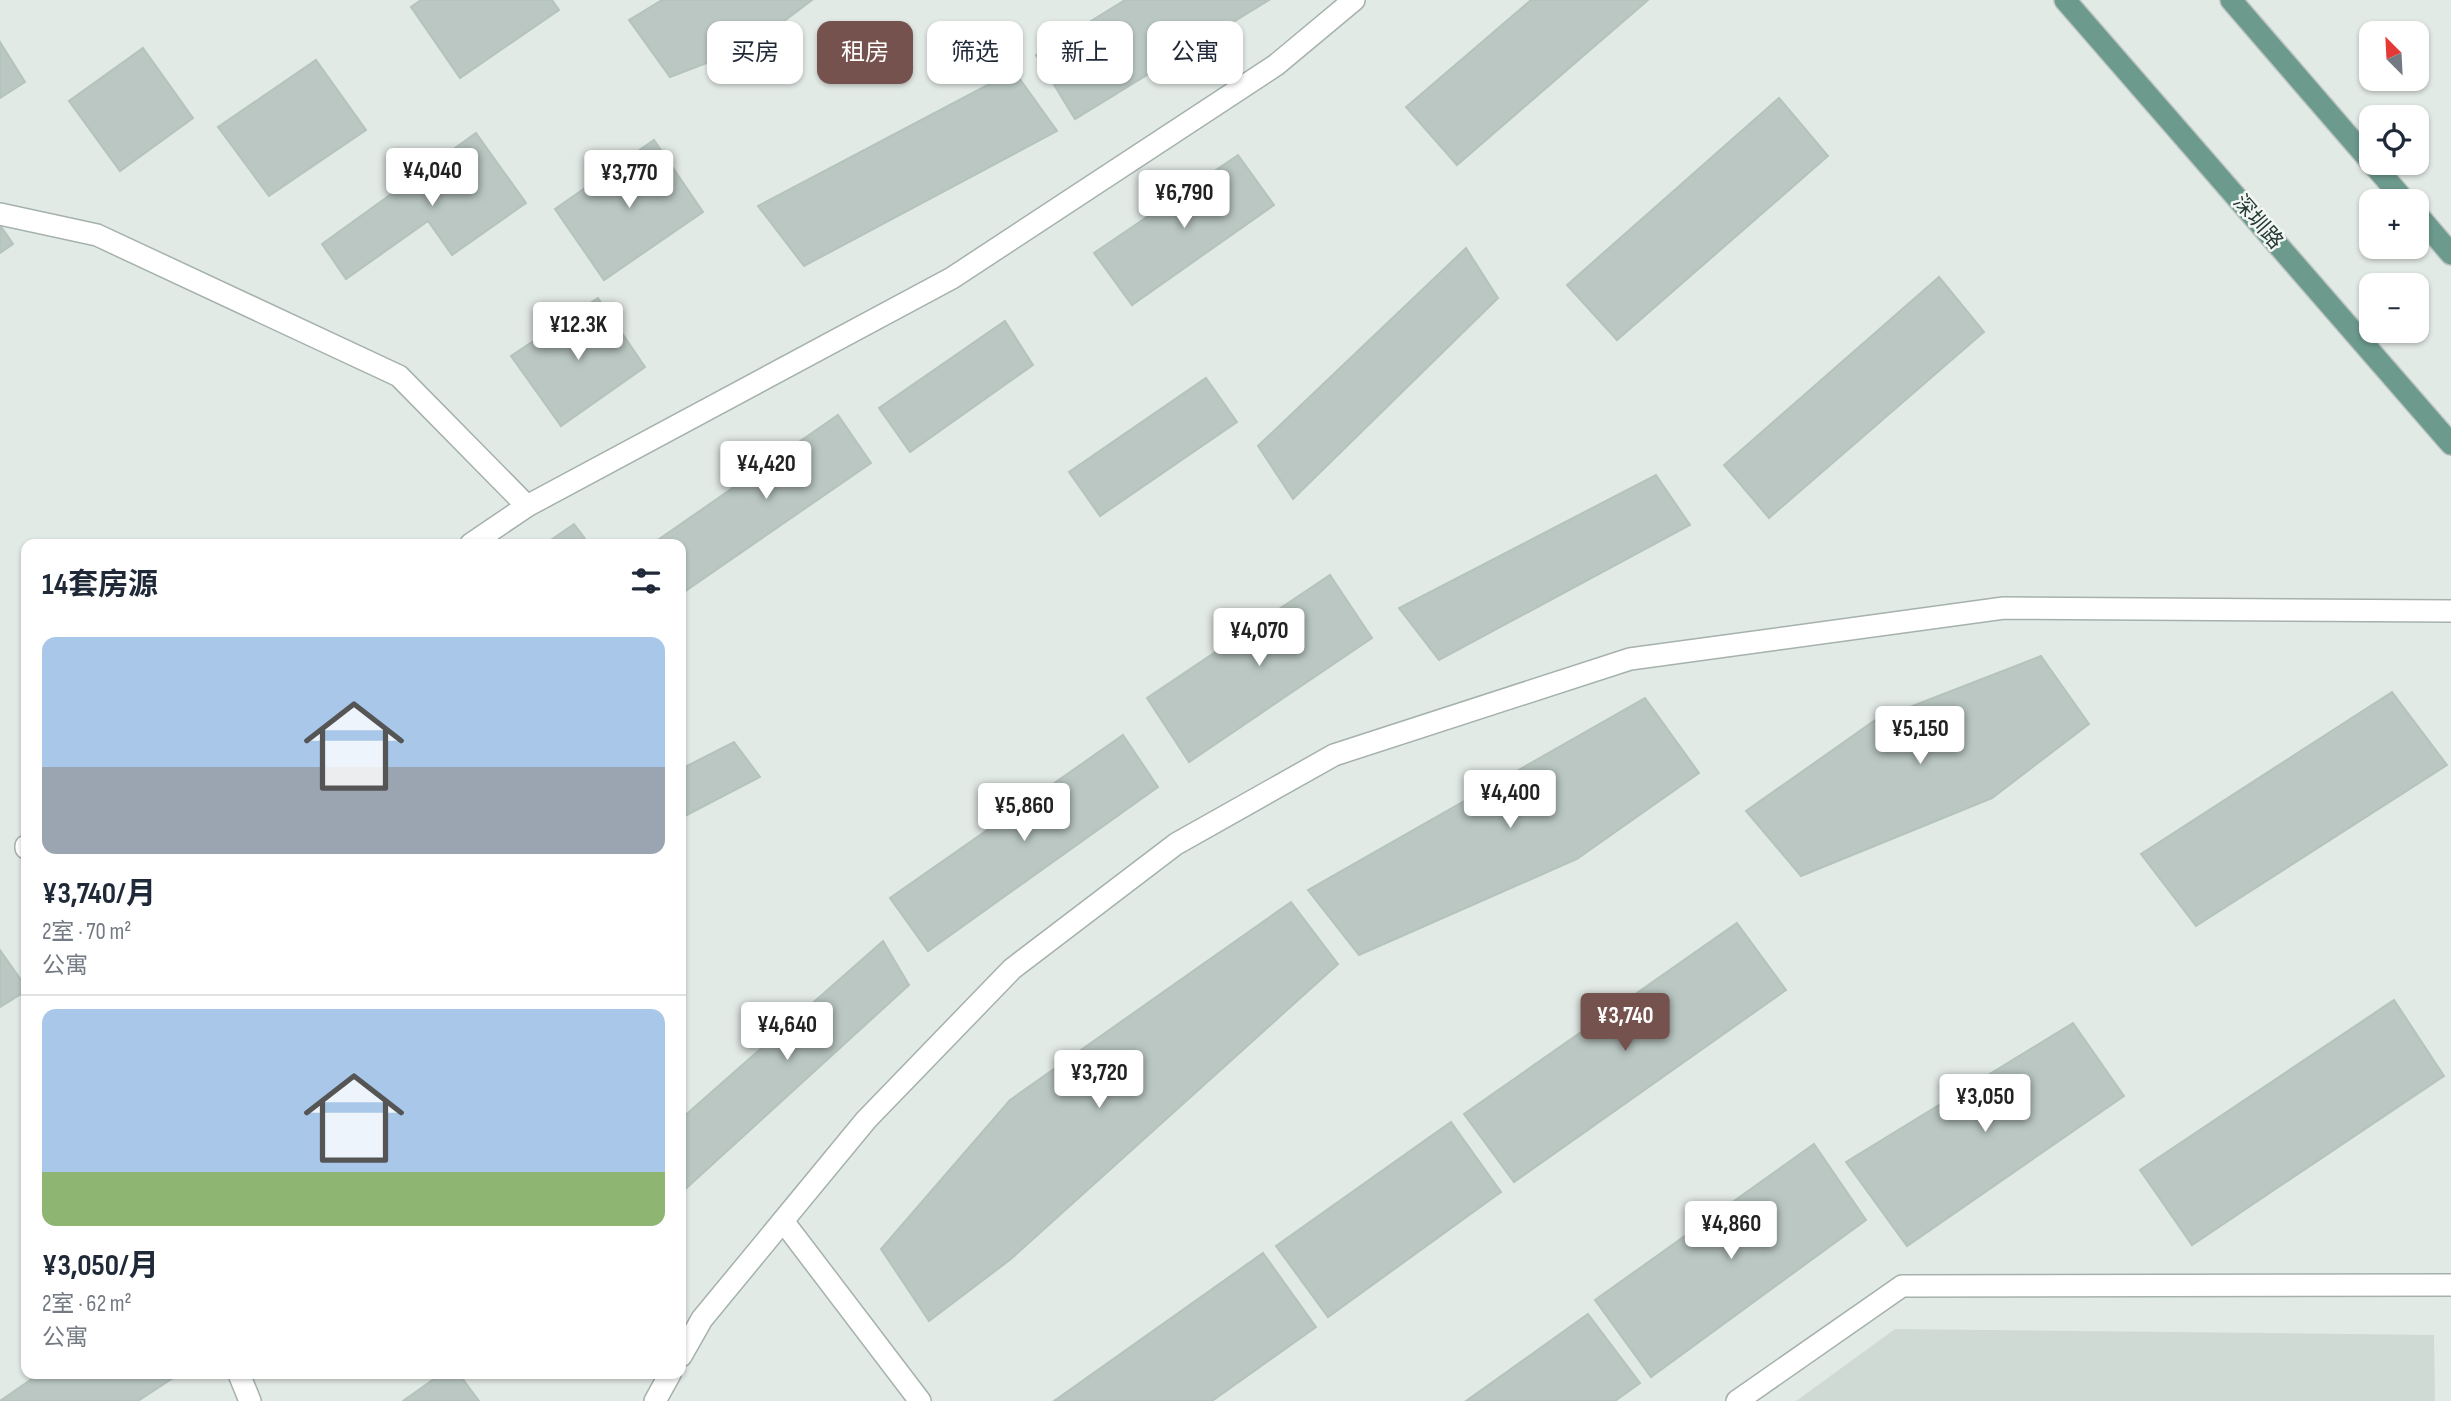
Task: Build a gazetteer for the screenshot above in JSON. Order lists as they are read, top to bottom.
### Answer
{
  "streets": {
    "main road": ["深圳路"]
  },
  "north": "top left",
  "page": {
    "map_buttons": ["+", "−"],
    "chip": [
      "买房",
      "租房",
      "筛选",
      "新上",
      "公寓"
    ],
    "price": [
      "¥4,040",
      "¥3,770",
      "¥6,790",
      "¥12.3K",
      "¥4,420",
      "¥4,070",
      "¥5,150",
      "¥4,400",
      "¥5,860",
      "¥3,740",
      "¥4,640",
      "¥3,720",
      "¥3,050",
      "¥4,860"
    ],
    "heading": "14套房源",
    "list": [
      {
        "name": "¥3,740/月",
        "note": "2室 · 70 m² · 公寓"
      },
      {
        "name": "¥3,050/月",
        "note": "2室 · 62 m² · 公寓"
      }
    ]
  }
}
